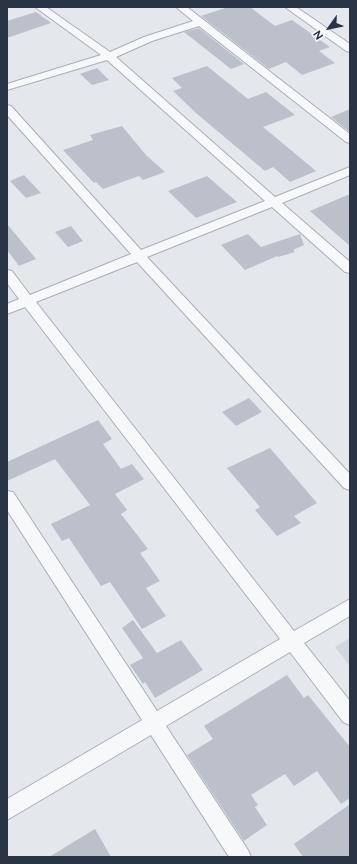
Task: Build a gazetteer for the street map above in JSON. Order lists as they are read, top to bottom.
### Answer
{
  "north": "bottom left"
}
